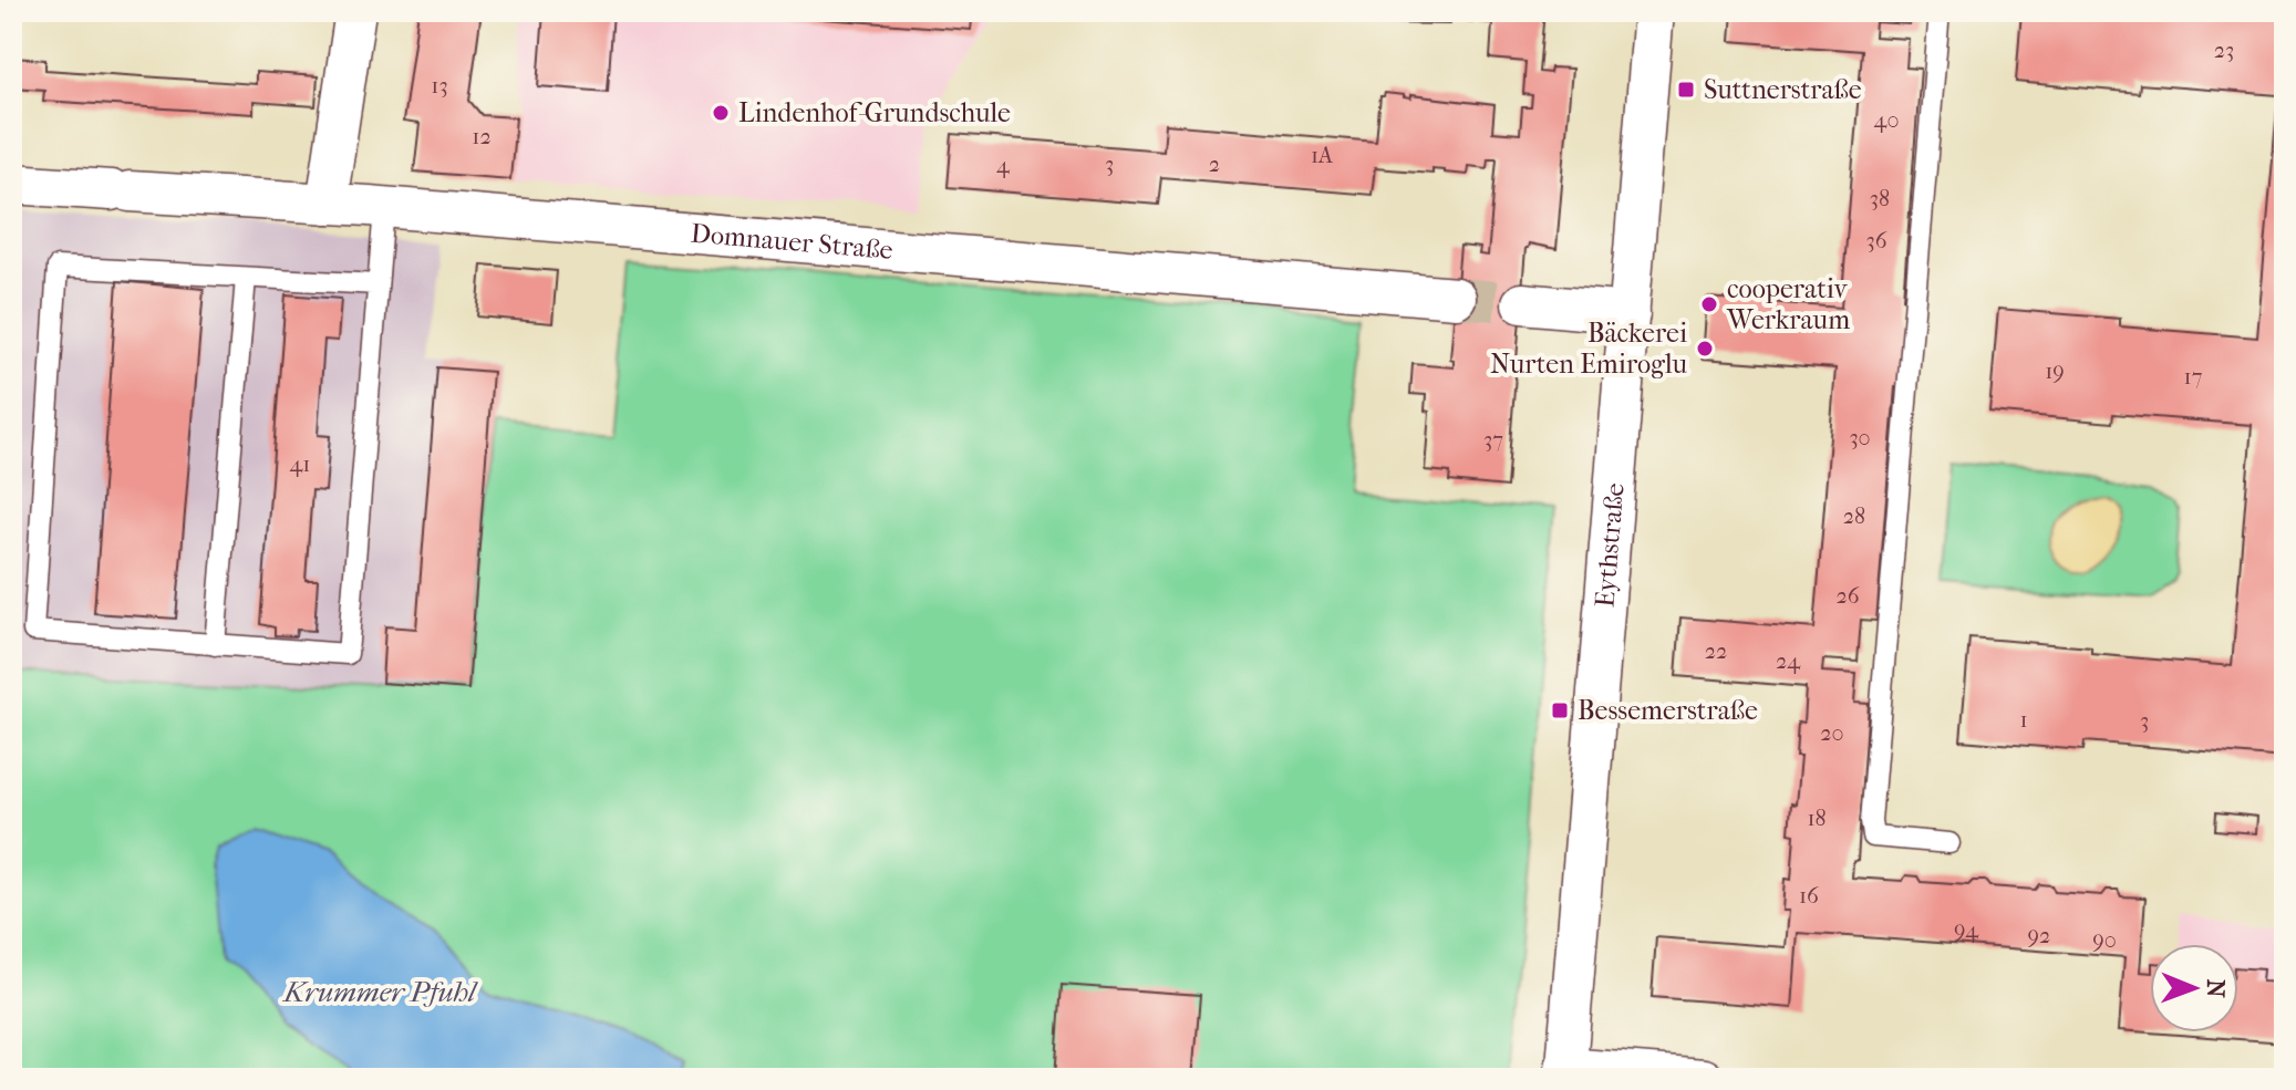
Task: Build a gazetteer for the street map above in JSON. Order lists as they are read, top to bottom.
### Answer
{
  "streets": {
    "street": ["Domnauer Straße", "Eythstraße"]
  },
  "water": ["Krummer Pfuhl"],
  "places": {
    "transit": ["Suttnerstraße", "Bessemerstraße"],
    "other": ["Lindenhof-Grundschule", "cooperativ Werkraum", "Bäckerei Nurten Emiroglu"]
  },
  "house_numbers": [
    "23",
    "13",
    "40",
    "12",
    "1A",
    "3",
    "2",
    "4",
    "38",
    "36",
    "19",
    "17",
    "30",
    "37",
    "41",
    "28",
    "26",
    "22",
    "24",
    "1",
    "3",
    "20",
    "18",
    "16",
    "94",
    "92",
    "90"
  ],
  "north": "right"
}
